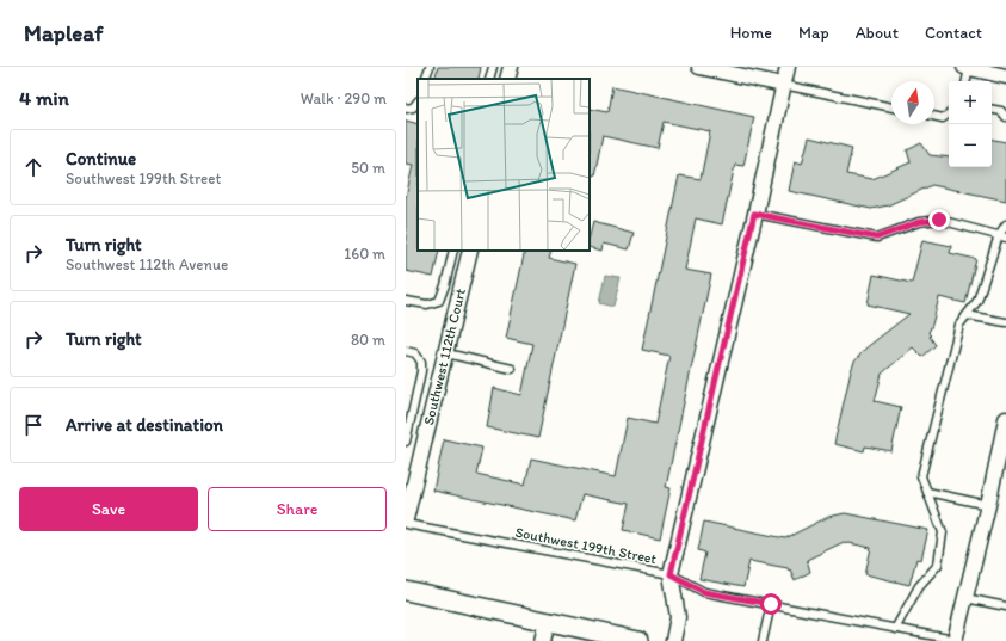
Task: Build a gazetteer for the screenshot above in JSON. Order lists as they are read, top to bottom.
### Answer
{
  "streets": {
    "street": ["Southwest 112th Court"],
    "lane": ["Southwest 199th Street"]
  },
  "north": "top",
  "page": {
    "header": "Mapleaf",
    "nav": [
      "Home",
      "Map",
      "About",
      "Contact"
    ],
    "heading": ["4 min", "Walk · 290 m"],
    "map_buttons": ["+", "−"],
    "list": [
      ["Continue", "Southwest 199th Street", "50 m"],
      ["Turn right", "Southwest 112th Avenue", "160 m"],
      ["Turn right", "80 m"],
      "Arrive at destination"
    ],
    "buttons": ["Save", "Share"]
  }
}
